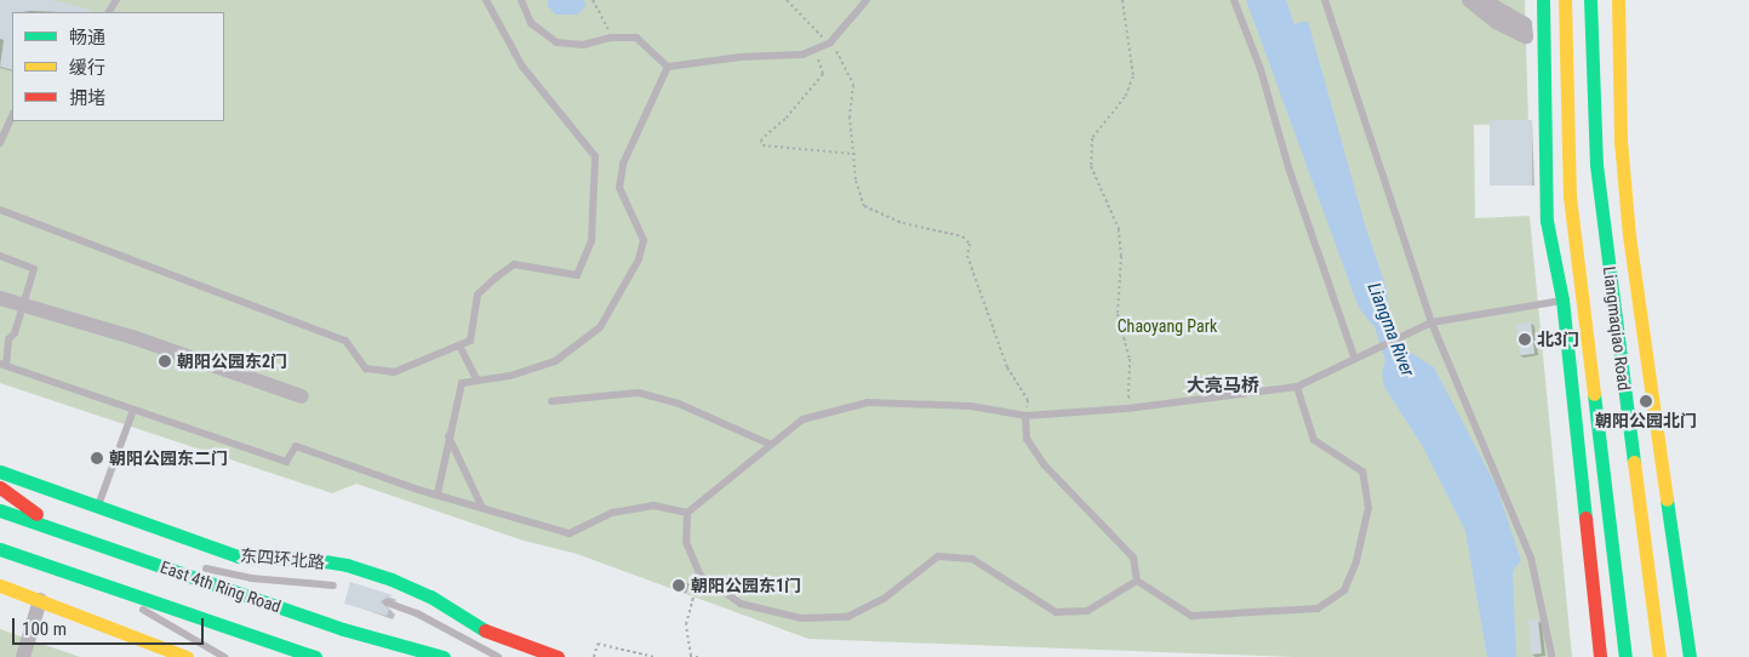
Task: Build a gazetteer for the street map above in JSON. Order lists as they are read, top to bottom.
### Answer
{
  "streets": {
    "main road": ["Liangmaqiao Road", "东四环北路", "East 4th Ring Road"]
  },
  "districts": ["大亮马桥"],
  "water": ["Liangma River"],
  "parks": ["Chaoyang Park"],
  "places": [
    "北3门",
    "朝阳公园东2门",
    "朝阳公园北门",
    "朝阳公园东二门",
    "朝阳公园东1门"
  ],
  "legend": ["畅通", "缓行", "拥堵"],
  "scale_bar": "100 m"
}
